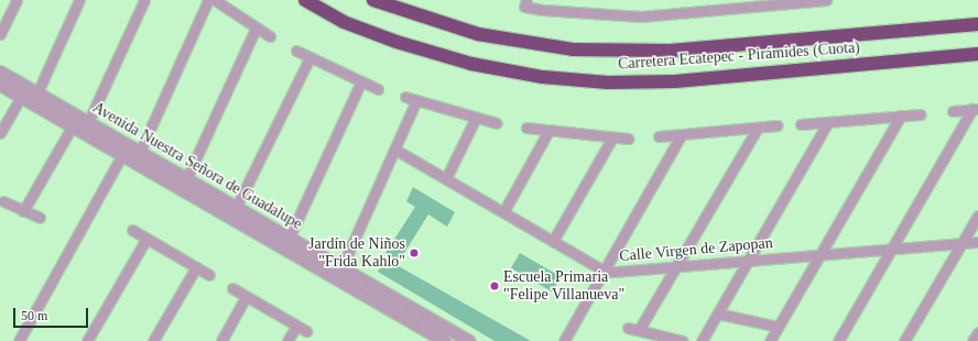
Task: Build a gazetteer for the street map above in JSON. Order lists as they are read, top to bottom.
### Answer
{
  "streets": {
    "highway": ["Carretera Ecatepec - Pirámides (Cuota)"],
    "street": ["Avenida Nuestra Señora de Guadalupe", "Calle Virgen de Zapopan"]
  },
  "places": ["Jardín de Niños \"Frida Kahlo\"", "Escuela Primaria \"Felipe Villanueva\""],
  "scale_bar": "50 m"
}
